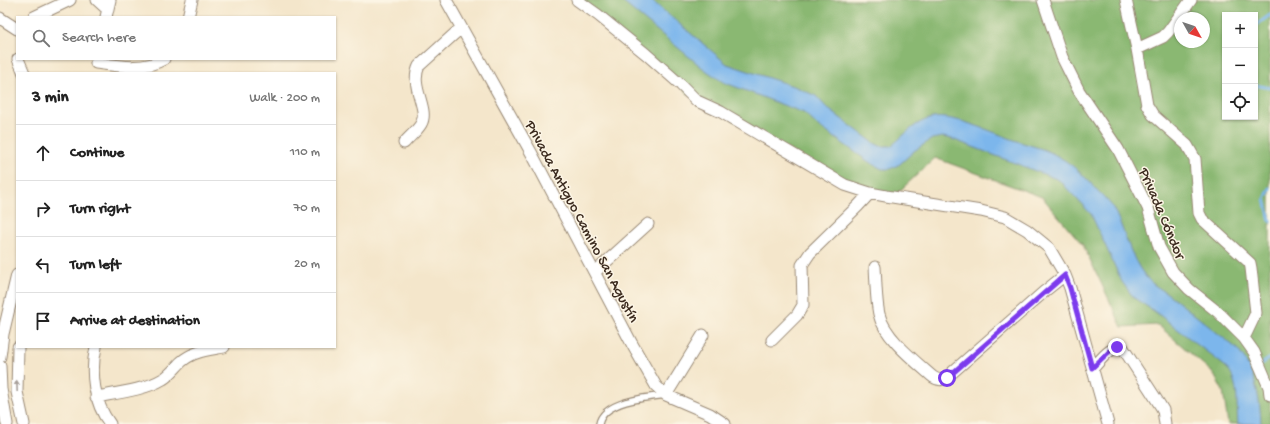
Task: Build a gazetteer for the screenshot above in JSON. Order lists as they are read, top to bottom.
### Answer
{
  "streets": {
    "street": ["Privada Cóndor", "Privada Antiguo Camino San Agustín"]
  },
  "north": "bottom right",
  "page": {
    "map_buttons": ["+", "−"],
    "search": "Search here",
    "heading": ["3 min", "Walk · 200 m"],
    "list": [
      ["Continue", "110 m"],
      ["Turn right", "70 m"],
      ["Turn left", "20 m"],
      "Arrive at destination"
    ]
  }
}
